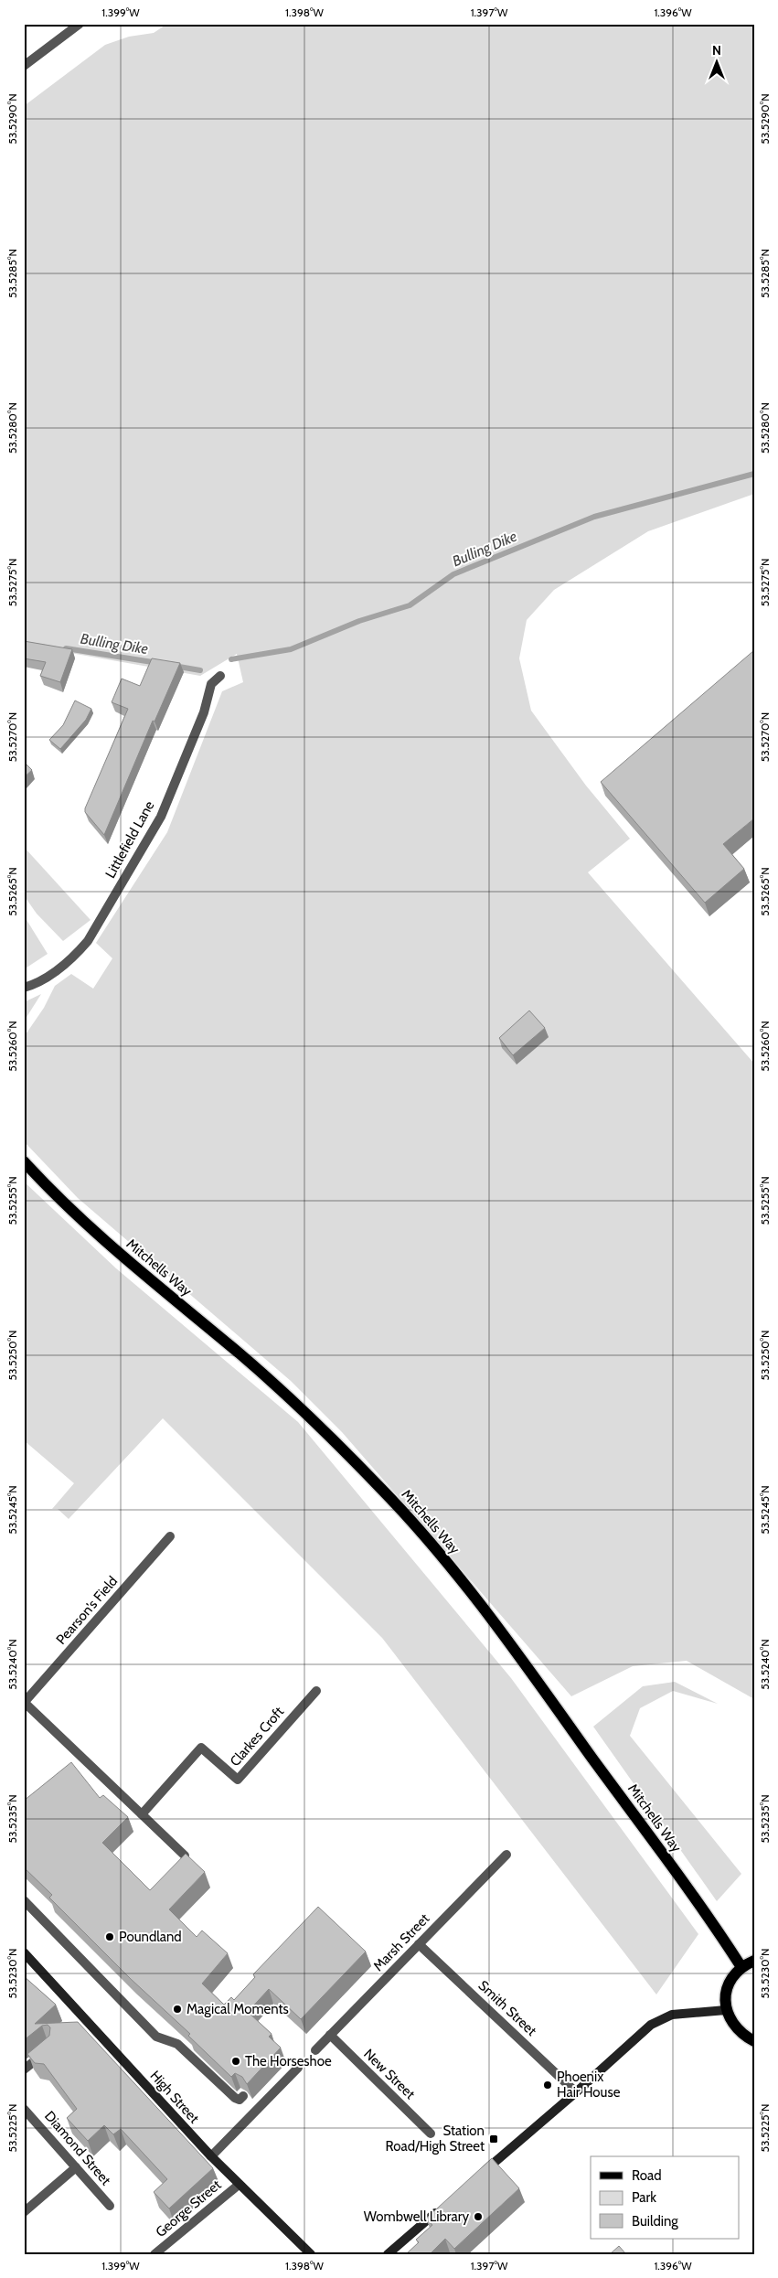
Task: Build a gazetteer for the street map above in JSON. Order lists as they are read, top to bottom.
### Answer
{
  "streets": {
    "main road": ["Mitchells Way"],
    "street": [
      "Littlefield Lane",
      "Pearson's Field",
      "Clarkes Croft",
      "Marsh Street",
      "Smith Street",
      "New Street",
      "High Street",
      "Diamond Street",
      "George Street"
    ]
  },
  "crossings": [
    ["Marsh Street", "Smith Street"],
    ["Marsh Street", "New Street"],
    ["High Street", "George Street"]
  ],
  "water": ["Bulling Dike"],
  "places": {
    "other": [
      "Poundland",
      "Magical Moments",
      "The Horseshoe",
      "Phoenix Hair House",
      "Wombwell Library"
    ],
    "transit": ["Station Road/High Street"]
  },
  "legend": ["Road", "Park", "Building"],
  "north": "top",
  "coordinates": [
    "1.399°W",
    "1.398°W",
    "1.397°W",
    "1.396°W",
    "53.5290°N",
    "53.5285°N",
    "53.5280°N",
    "53.5275°N",
    "53.5270°N",
    "53.5265°N",
    "53.5260°N",
    "53.5255°N",
    "53.5250°N",
    "53.5245°N",
    "53.5240°N",
    "53.5235°N",
    "53.5230°N",
    "53.5225°N"
  ]
}
